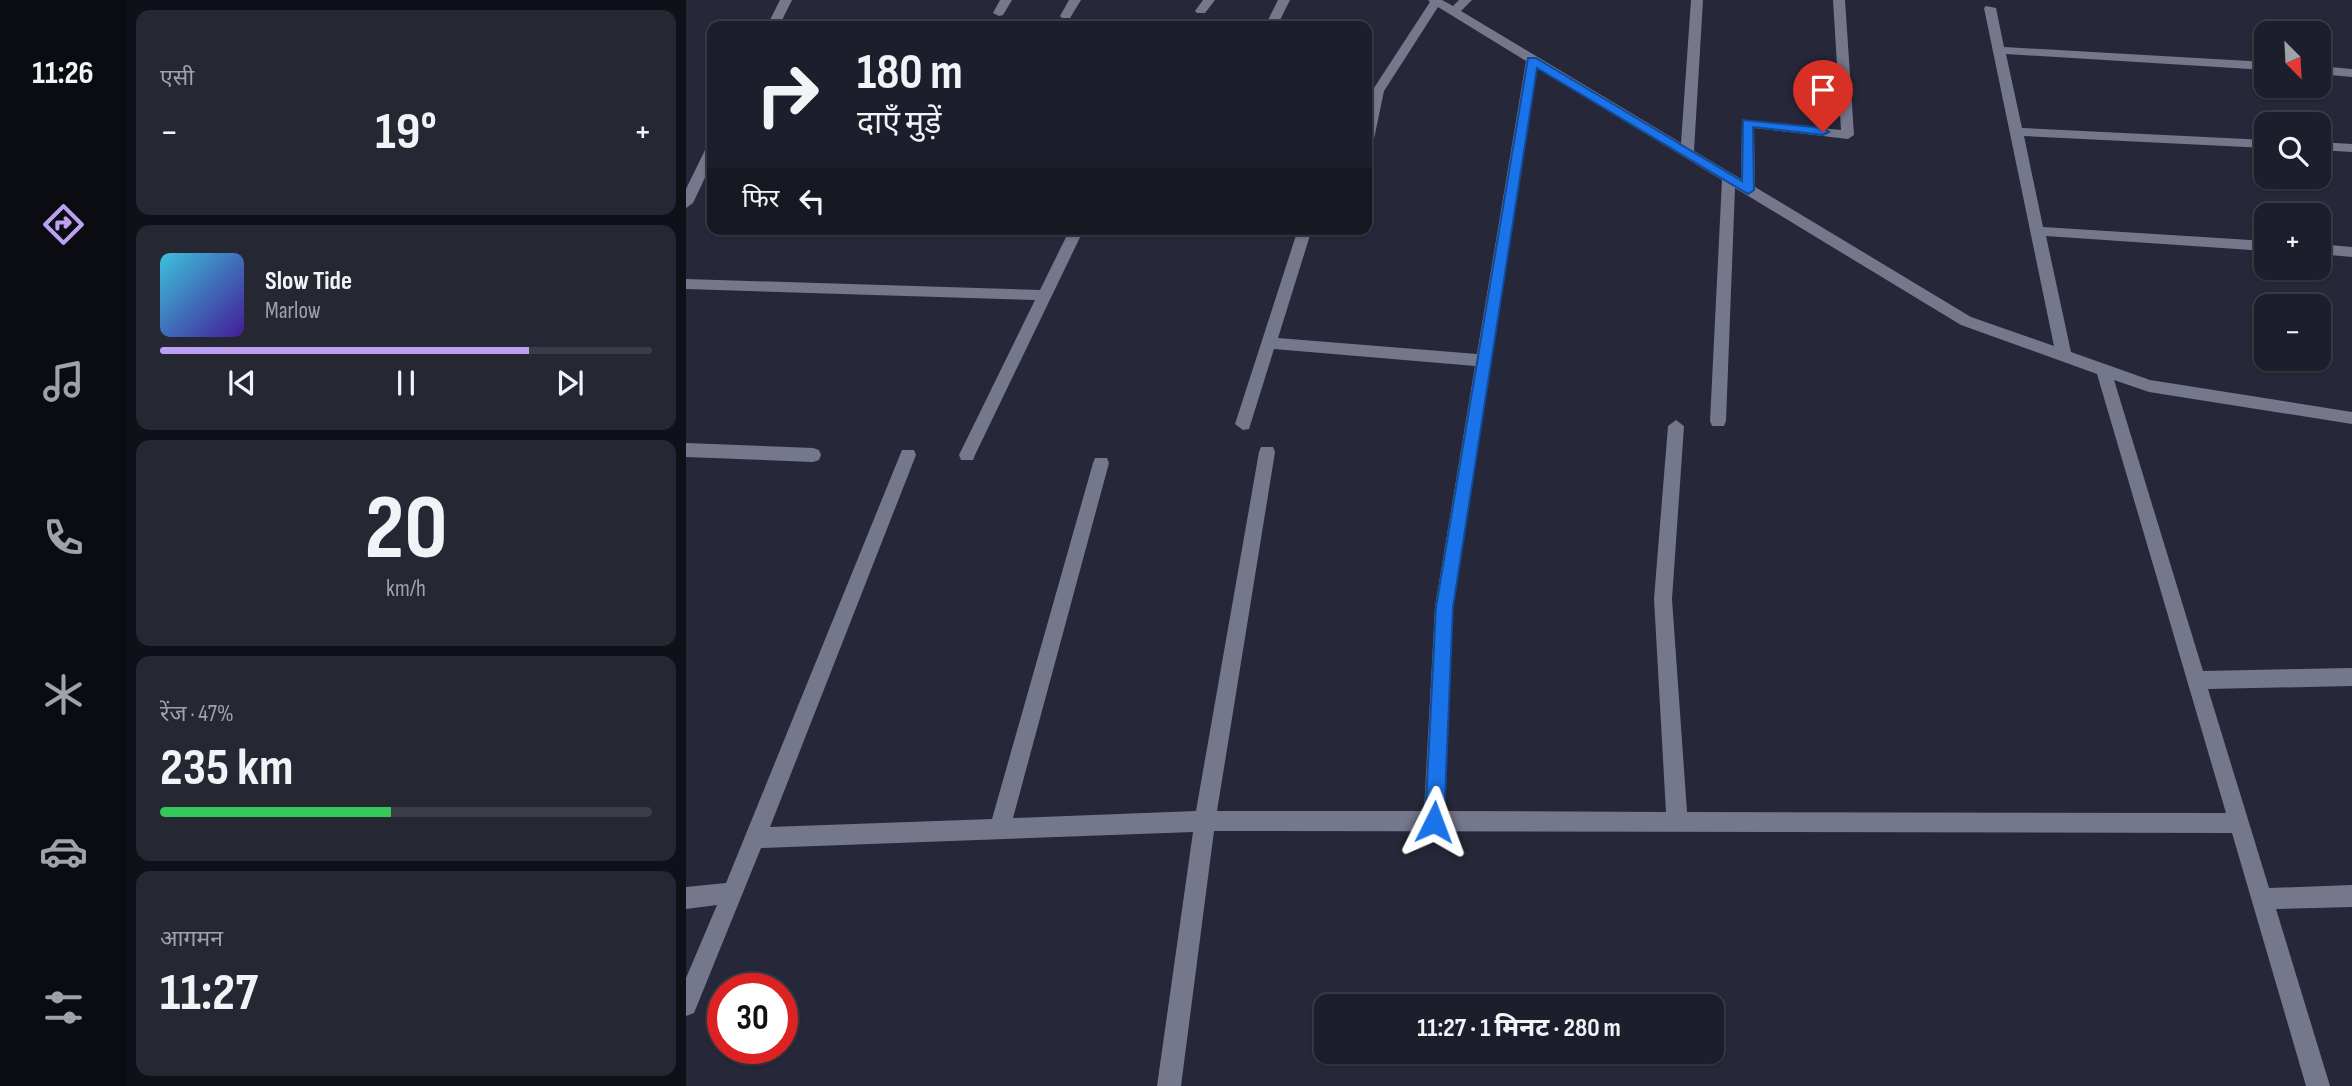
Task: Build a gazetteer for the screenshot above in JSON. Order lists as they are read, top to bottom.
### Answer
{
  "north": "bottom right",
  "page": {
    "tabs": "11:26",
    "tile": [
      "एसी",
      ["20", "km/h"],
      ["रेंज · 47%", "235 km"],
      ["आगमन", "11:27"]
    ],
    "map_buttons": ["+", "−"],
    "turn": ["180 m", "दाएँ मुड़ें"],
    "heat": ["−", "19°", "+"],
    "then": "फिर",
    "song": ["Slow Tide", "Marlow"],
    "limit": "30",
    "trip": "11:27 · 1 मिनट · 280 m"
  }
}
